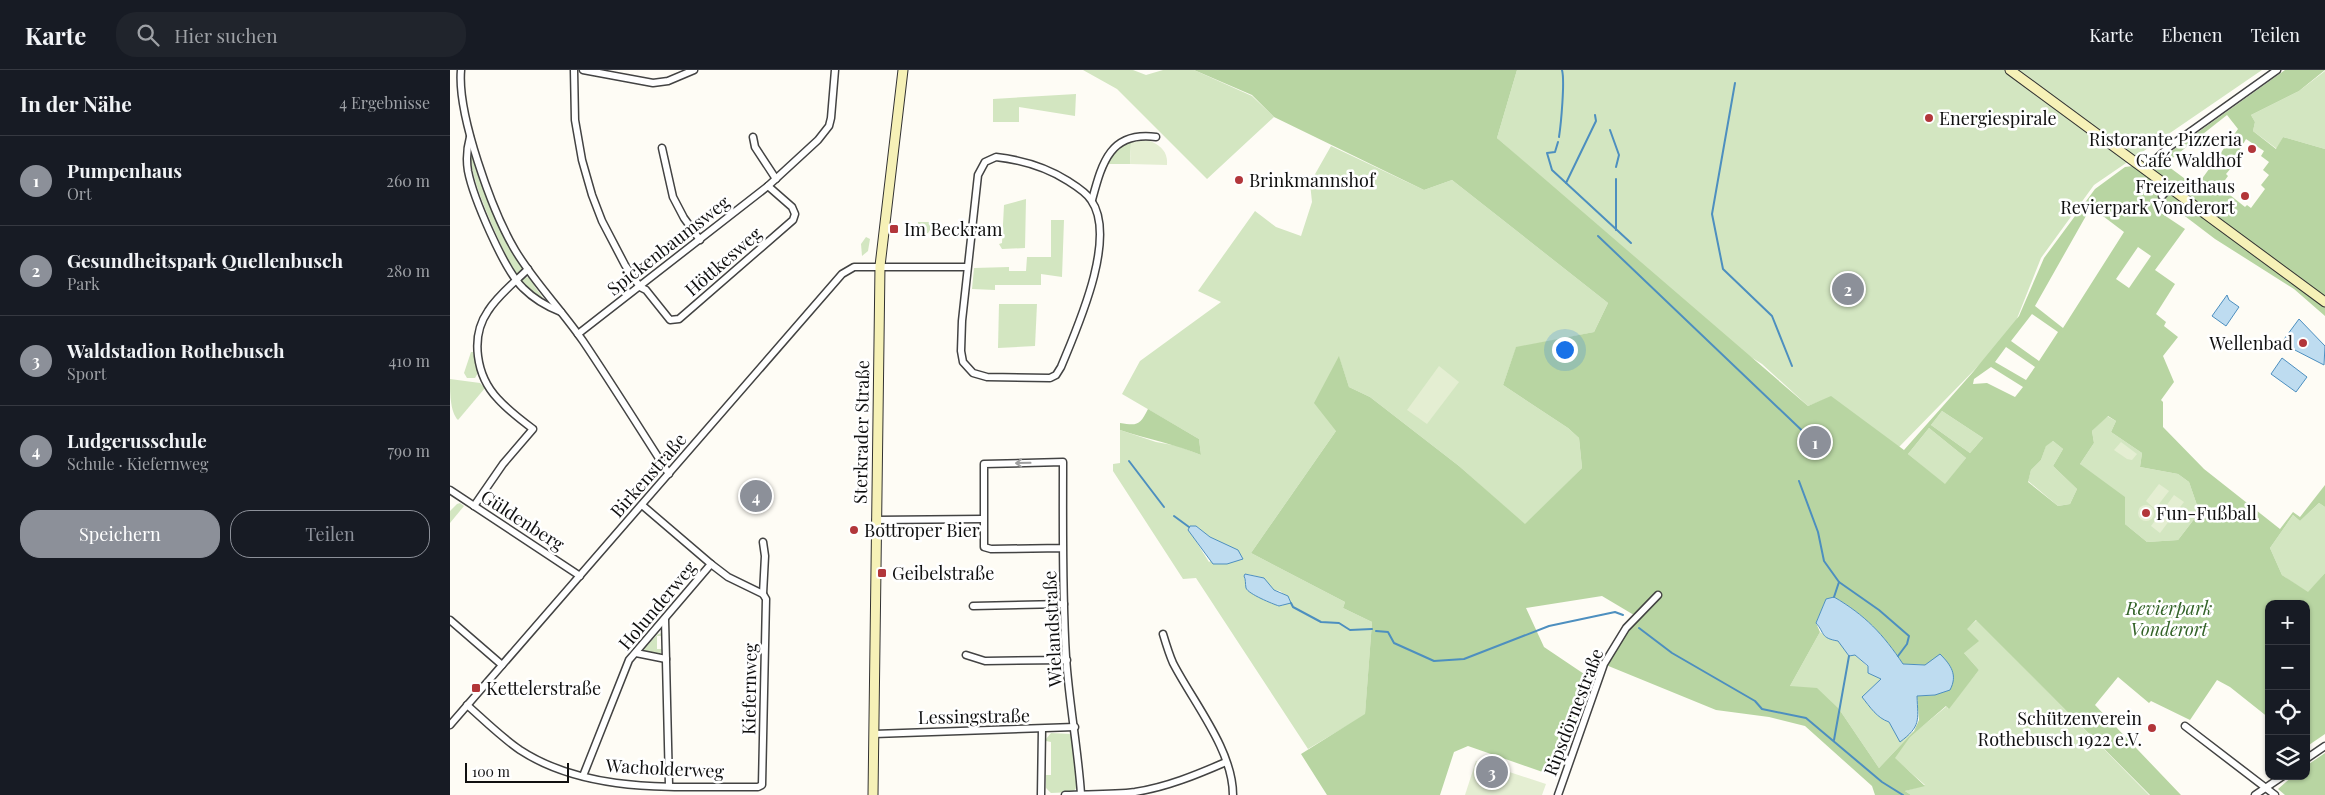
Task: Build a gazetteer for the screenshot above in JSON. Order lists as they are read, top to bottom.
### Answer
{
  "streets": {
    "main road": ["Sterkrader Straße"],
    "street": [
      "Spickenbaumsweg",
      "Höttkesweg",
      "Birkenstraße",
      "Güldenberg",
      "Holunderweg",
      "Wielandstraße",
      "Kiefernweg",
      "Ripsdörnestraße",
      "Lessingstraße",
      "Wacholderweg"
    ]
  },
  "crossings": [
    ["Spickenbaumsweg", "Höttkesweg"],
    ["Sterkrader Straße", "Birkenstraße"],
    ["Sterkrader Straße", "Lessingstraße"],
    ["Birkenstraße", "Güldenberg"],
    ["Birkenstraße", "Wacholderweg"],
    ["Holunderweg", "Wacholderweg"],
    ["Wielandstraße", "Lessingstraße"],
    ["Kiefernweg", "Wacholderweg"]
  ],
  "parks": ["Revierpark Vonderort"],
  "places": {
    "other": [
      "Energiespirale",
      "Ristorante Pizzeria Café Waldhof",
      "Brinkmannshof",
      "Freizeithaus Revierpark Vonderort",
      "Wellenbad",
      "Fun-Fußball",
      "Bottroper Bier",
      "Schützenverein Rothebusch 1922 e.V."
    ],
    "transit": ["Im Beckram", "Geibelstraße", "Kettelerstraße"]
  },
  "scale_bar": "100 m",
  "page": {
    "header": "Karte",
    "search": "Hier suchen",
    "nav": ["Karte", "Ebenen", "Teilen"],
    "heading": ["In der Nähe", "4 Ergebnisse"],
    "list": [
      {
        "mark": "1",
        "name": "Pumpenhaus",
        "note": "Ort",
        "value": "260 m"
      },
      {
        "mark": "2",
        "name": "Gesundheitspark Quellenbusch",
        "note": "Park",
        "value": "280 m"
      },
      {
        "mark": "3",
        "name": "Waldstadion Rothebusch",
        "note": "Sport",
        "value": "410 m"
      },
      {
        "mark": "4",
        "name": "Ludgerusschule",
        "note": "Schule · Kiefernweg",
        "value": "790 m"
      }
    ],
    "pins": [
      "2",
      "1",
      "4",
      "3"
    ],
    "buttons": ["Speichern", "Teilen"],
    "map_buttons": ["+", "−"],
    "scale": "100 m"
  }
}
